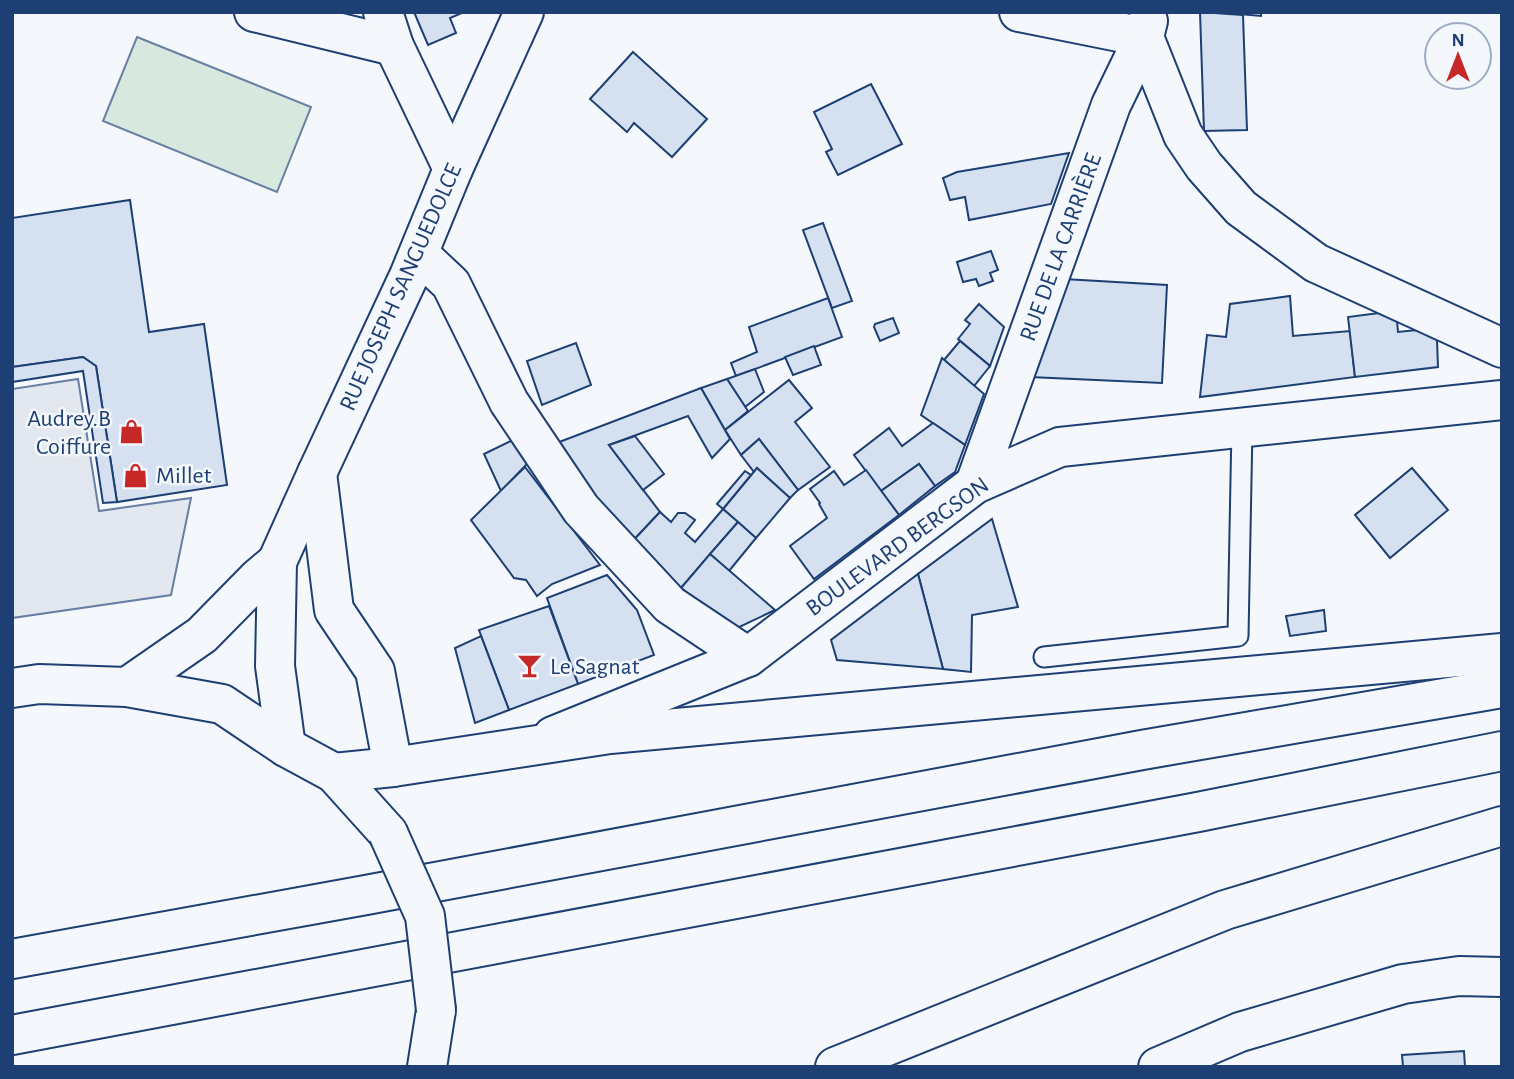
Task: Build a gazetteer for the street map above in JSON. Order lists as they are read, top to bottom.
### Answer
{
  "streets": {
    "street": ["RUE DE LA CARRIÈRE", "RUE JOSEPH SANGUEDOLCE", "BOULEVARD BERGSON"]
  },
  "crossings": [
    ["RUE DE LA CARRIÈRE", "BOULEVARD BERGSON"]
  ],
  "places": {
    "shop": ["Audrey.B Coiffure", "Millet"],
    "bar": ["Le Sagnat"]
  },
  "north": "top"
}
